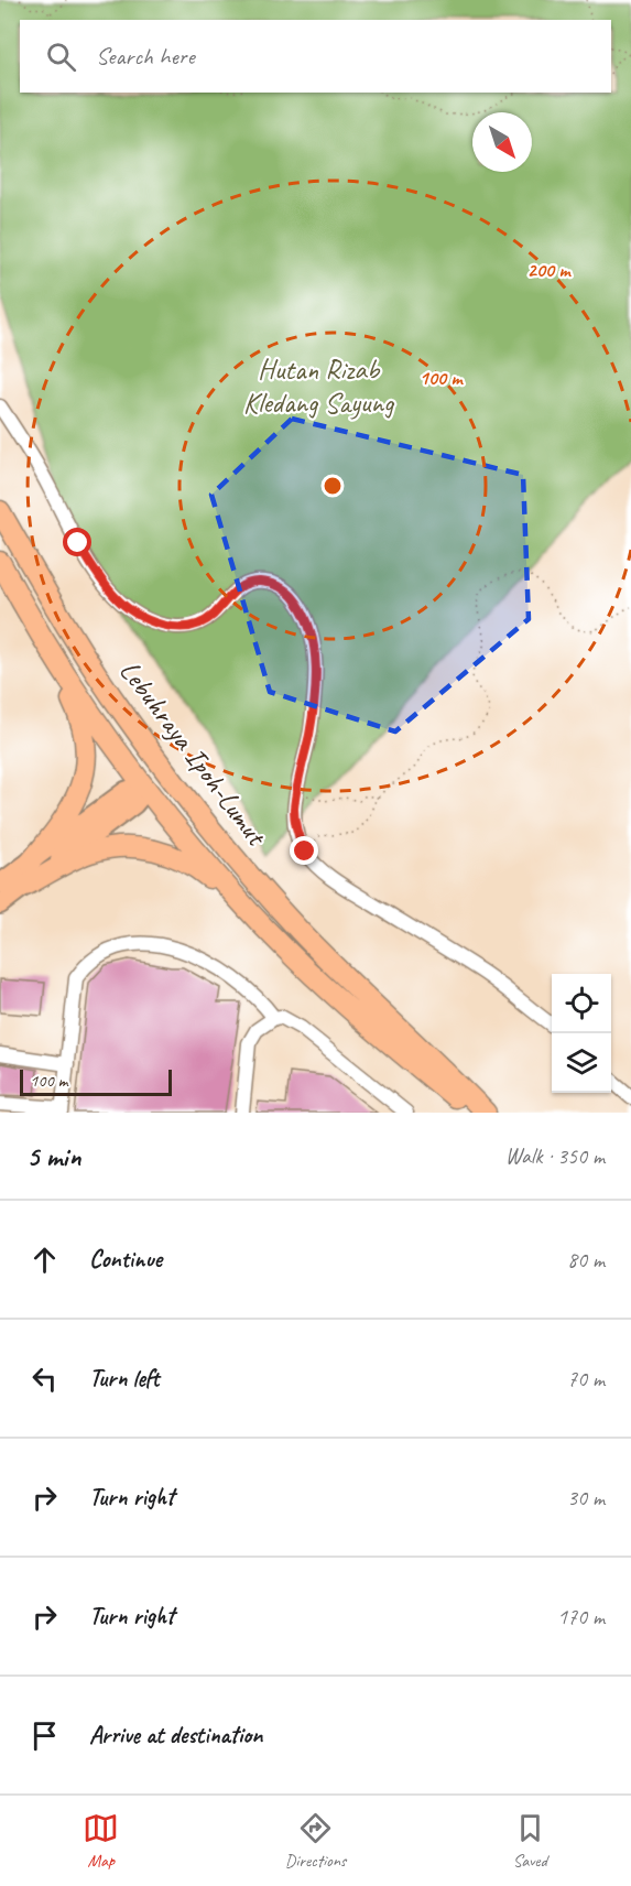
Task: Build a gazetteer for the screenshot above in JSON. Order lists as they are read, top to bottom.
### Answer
{
  "streets": {
    "highway": ["Lebuhraya Ipoh-Lumut"]
  },
  "parks": ["Hutan Rizab Kledang Sayung"],
  "scale_bar": "100 m",
  "north": "bottom right",
  "page": {
    "search": "Search here",
    "scale": "100 m",
    "heading": ["5 min", "Walk · 350 m"],
    "list": [
      ["Continue", "80 m"],
      ["Turn left", "70 m"],
      ["Turn right", "30 m"],
      ["Turn right", "170 m"],
      "Arrive at destination"
    ],
    "nav": ["Map", "Directions", "Saved"]
  },
  "rings": ["200 m", "100 m"]
}
